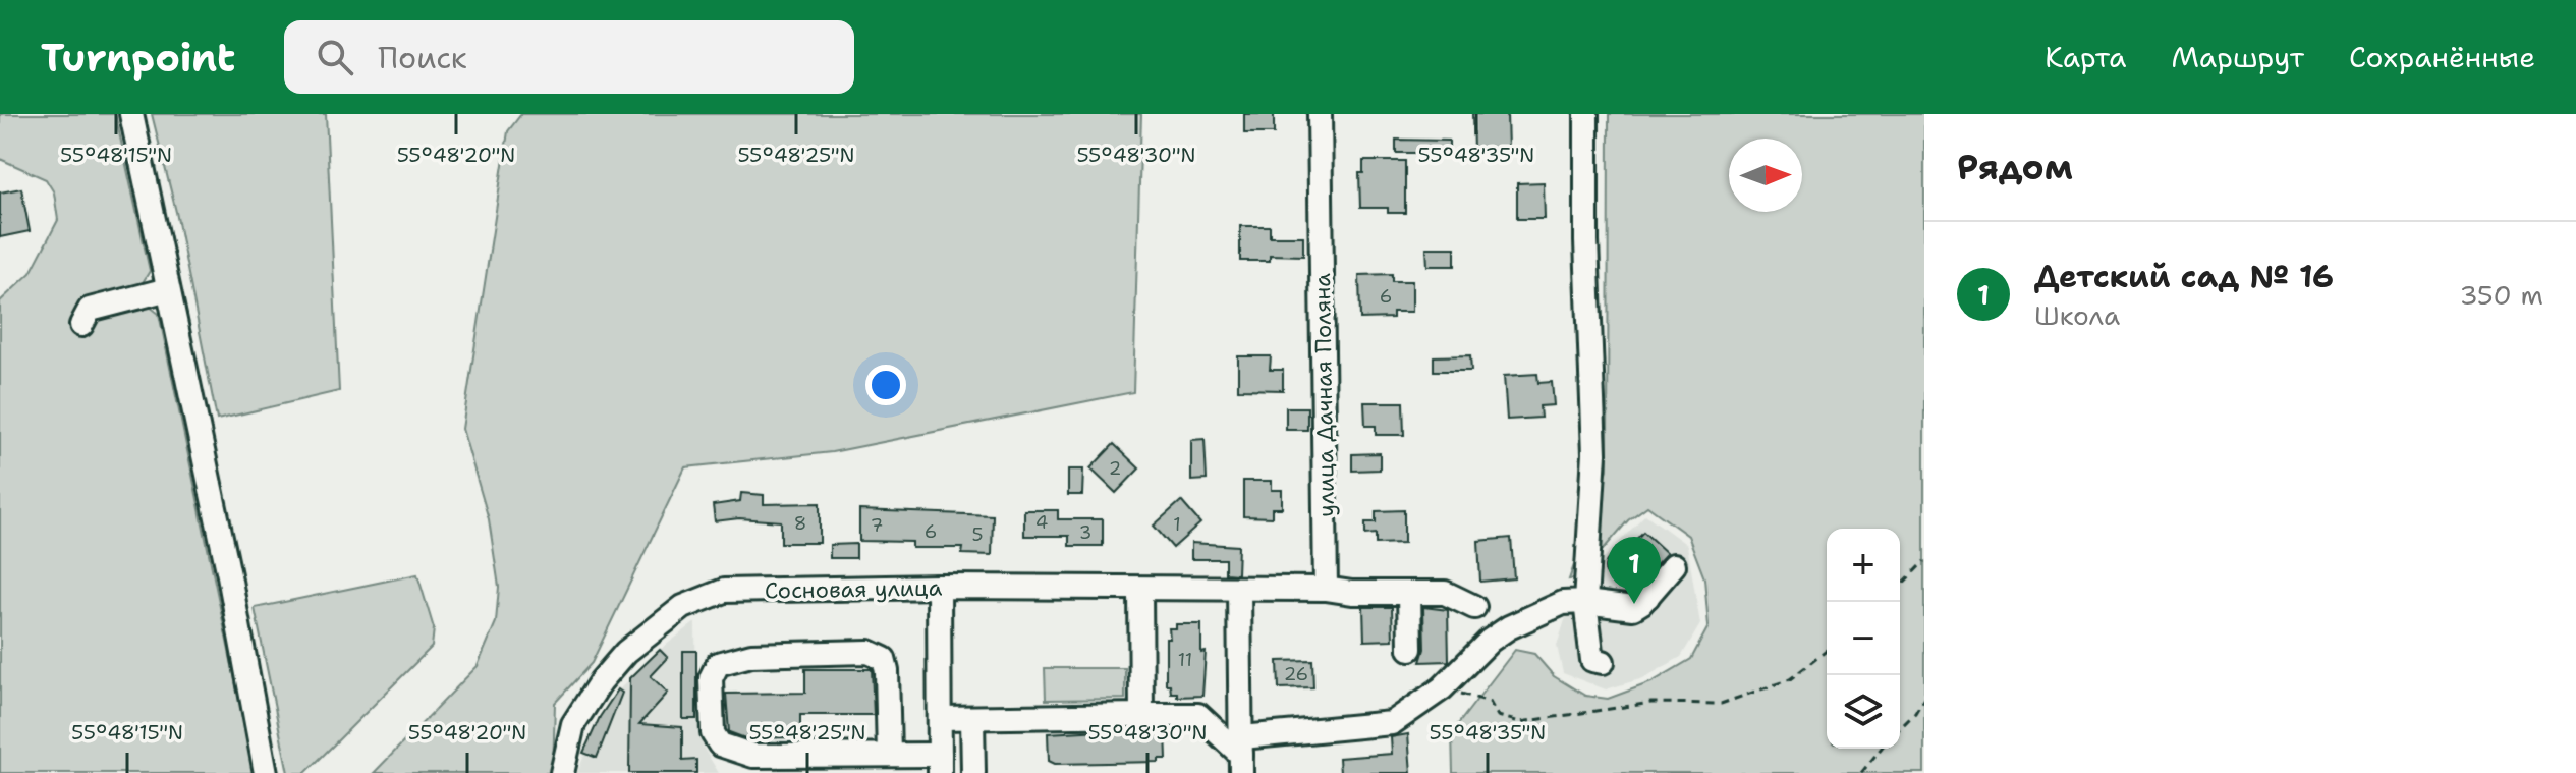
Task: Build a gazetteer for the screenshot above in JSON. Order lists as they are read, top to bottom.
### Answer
{
  "streets": {
    "street": ["улица Дачная Поляна", "Сосновая улица"]
  },
  "house_numbers": [
    "6",
    "2",
    "4",
    "8",
    "1",
    "7",
    "6",
    "3",
    "5",
    "11",
    "26"
  ],
  "north": "right",
  "page": {
    "header": "Turnpoint",
    "search": "Поиск",
    "nav": ["Карта", "Маршрут", "Сохранённые"],
    "heading": "Рядом",
    "list": [
      {
        "mark": "1",
        "name": "Детский сад № 16",
        "note": "Школа",
        "value": "350 m"
      }
    ],
    "map_buttons": ["+", "−"],
    "pins": "1"
  },
  "coordinates": [
    "55°48'15\"N",
    "55°48'20\"N",
    "55°48'25\"N",
    "55°48'30\"N",
    "55°48'35\"N"
  ]
}
